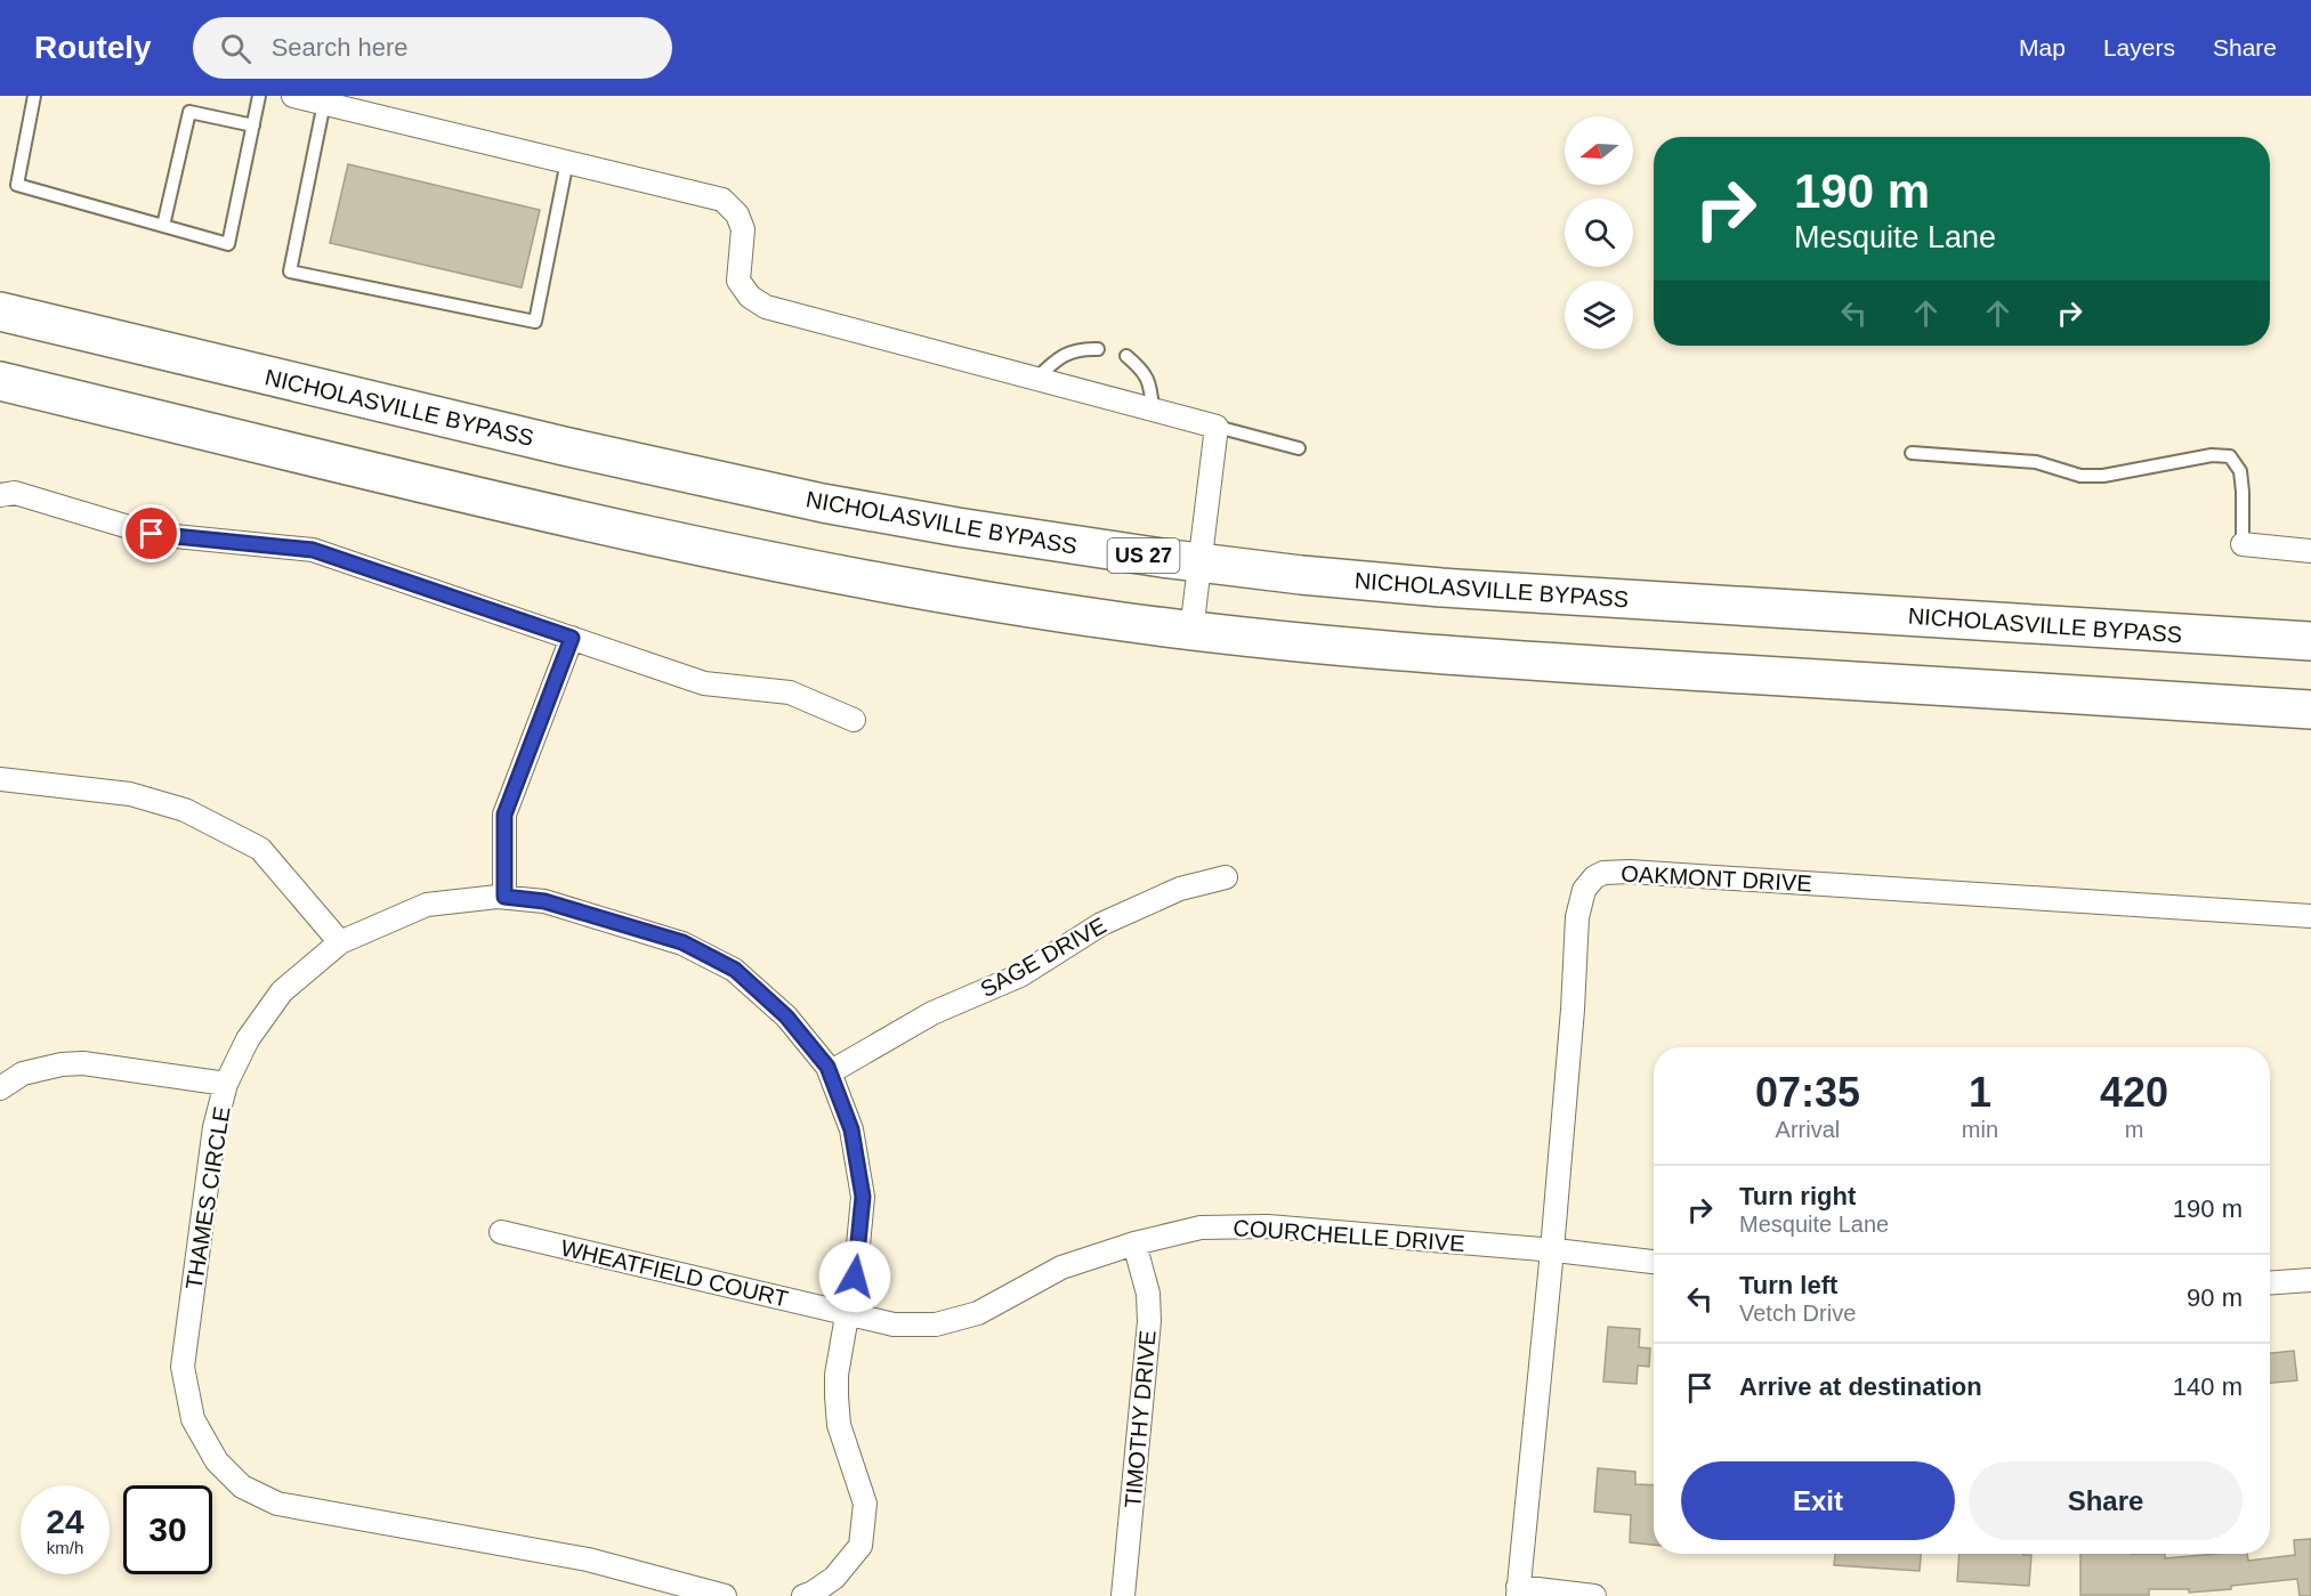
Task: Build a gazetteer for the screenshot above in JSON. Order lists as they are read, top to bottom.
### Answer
{
  "streets": {
    "highway": ["NICHOLASVILLE BYPASS", "US 27"],
    "street": [
      "OAKMONT DRIVE",
      "SAGE DRIVE",
      "THAMES CIRCLE",
      "COURCHELLE DRIVE",
      "WHEATFIELD COURT",
      "TIMOTHY DRIVE"
    ]
  },
  "crossings": [
    ["OAKMONT DRIVE", "COURCHELLE DRIVE"],
    ["SAGE DRIVE", "THAMES CIRCLE"],
    ["THAMES CIRCLE", "COURCHELLE DRIVE"],
    ["THAMES CIRCLE", "WHEATFIELD COURT"],
    ["COURCHELLE DRIVE", "WHEATFIELD COURT"],
    ["COURCHELLE DRIVE", "TIMOTHY DRIVE"]
  ],
  "north": "left",
  "page": {
    "header": "Routely",
    "search": "Search here",
    "nav": ["Map", "Layers", "Share"],
    "turn": ["190 m", "Mesquite Lane"],
    "eta": [
      "07:35",
      "Arrival",
      "1",
      "min",
      "420",
      "m"
    ],
    "list": [
      {
        "name": "Turn right",
        "note": "Mesquite Lane",
        "value": "190 m"
      },
      {
        "name": "Turn left",
        "note": "Vetch Drive",
        "value": "90 m"
      },
      {
        "name": "Arrive at destination",
        "value": "140 m"
      }
    ],
    "buttons": ["Exit", "Share"],
    "speed": "24 km/h",
    "limit": "30"
  }
}
